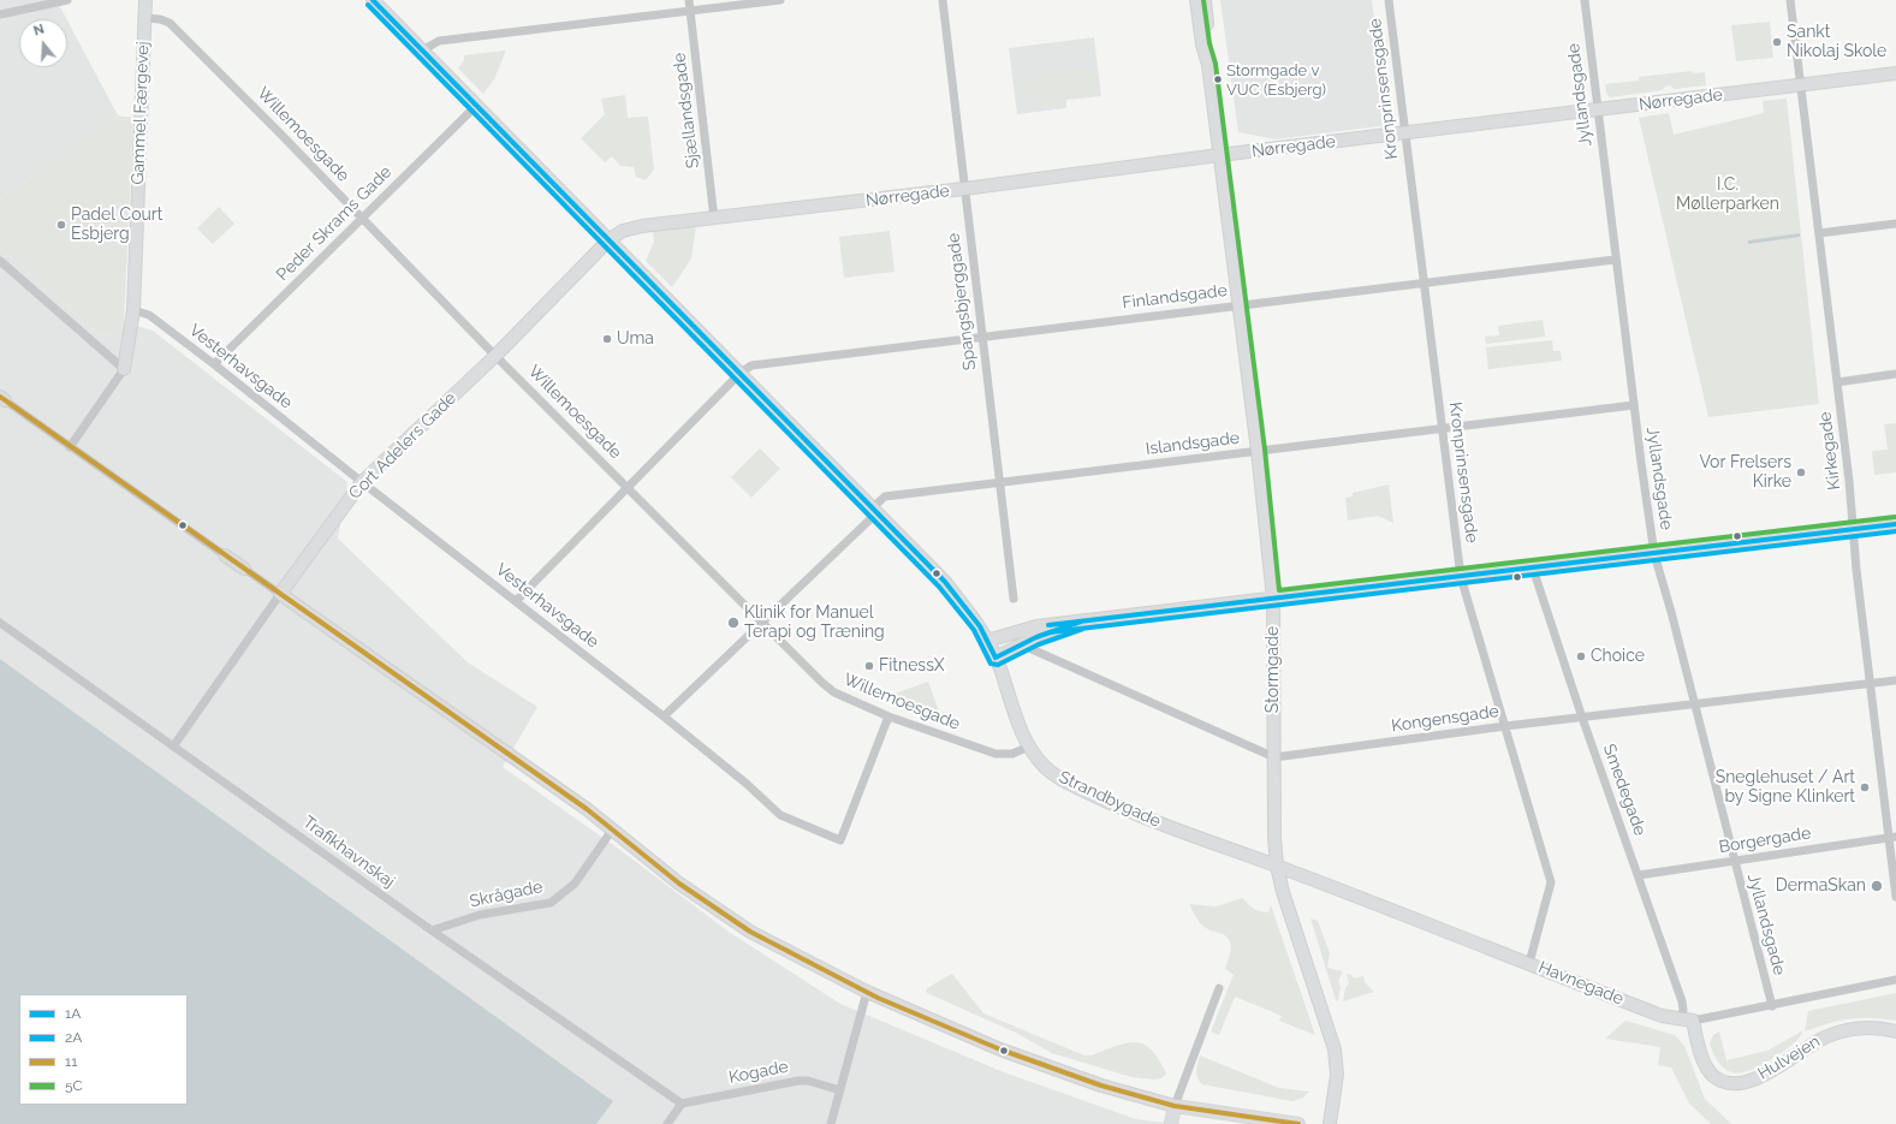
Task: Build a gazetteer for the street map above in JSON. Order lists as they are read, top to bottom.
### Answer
{
  "streets": {
    "street": [
      "Kronprinsensgade",
      "Jyllandsgade",
      "Nørregade",
      "Sjællandsgade",
      "Gammel Færgevej",
      "Willemoesgade",
      "Peder Skrams Gade",
      "Finlandsgade",
      "Spangsbjerggade",
      "Vesterhavsgade",
      "Islandsgade",
      "Cort Adelers Gade",
      "Kirkegade",
      "Stormgade",
      "Kongensgade",
      "Smedegade",
      "Strandbygade",
      "Borgergade",
      "Trafikhavnskaj",
      "Skrågade",
      "Havnegade",
      "Hulvejen",
      "Kogade"
    ]
  },
  "crossings": [
    ["Kronprinsensgade", "Nørregade"],
    ["Kronprinsensgade", "Finlandsgade"],
    ["Kronprinsensgade", "Islandsgade"],
    ["Kronprinsensgade", "Kongensgade"],
    ["Kronprinsensgade", "Havnegade"],
    ["Jyllandsgade", "Nørregade"],
    ["Jyllandsgade", "Finlandsgade"],
    ["Jyllandsgade", "Islandsgade"],
    ["Jyllandsgade", "Kongensgade"],
    ["Jyllandsgade", "Borgergade"],
    ["Jyllandsgade", "Havnegade"],
    ["Nørregade", "Sjællandsgade"],
    ["Nørregade", "Spangsbjerggade"],
    ["Nørregade", "Cort Adelers Gade"],
    ["Nørregade", "Kirkegade"],
    ["Nørregade", "Stormgade"],
    ["Nørregade", "Strandbygade"],
    ["Gammel Færgevej", "Willemoesgade"],
    ["Gammel Færgevej", "Vesterhavsgade"],
    ["Willemoesgade", "Peder Skrams Gade"],
    ["Willemoesgade", "Vesterhavsgade"],
    ["Willemoesgade", "Islandsgade"],
    ["Willemoesgade", "Cort Adelers Gade"],
    ["Willemoesgade", "Strandbygade"],
    ["Peder Skrams Gade", "Vesterhavsgade"],
    ["Peder Skrams Gade", "Strandbygade"],
    ["Finlandsgade", "Spangsbjerggade"],
    ["Finlandsgade", "Stormgade"],
    ["Finlandsgade", "Strandbygade"],
    ["Spangsbjerggade", "Islandsgade"],
    ["Vesterhavsgade", "Islandsgade"],
    ["Vesterhavsgade", "Cort Adelers Gade"],
    ["Islandsgade", "Stormgade"],
    ["Islandsgade", "Strandbygade"],
    ["Cort Adelers Gade", "Strandbygade"],
    ["Cort Adelers Gade", "Trafikhavnskaj"],
    ["Kirkegade", "Kongensgade"],
    ["Kirkegade", "Borgergade"],
    ["Stormgade", "Kongensgade"],
    ["Stormgade", "Strandbygade"],
    ["Stormgade", "Havnegade"],
    ["Kongensgade", "Smedegade"],
    ["Smedegade", "Borgergade"],
    ["Smedegade", "Havnegade"],
    ["Strandbygade", "Havnegade"],
    ["Trafikhavnskaj", "Skrågade"],
    ["Trafikhavnskaj", "Kogade"],
    ["Havnegade", "Hulvejen"]
  ],
  "parks": ["I.C. Møllerparken"],
  "places": [
    "Sankt Nikolaj Skole",
    "Stormgade v VUC (Esbjerg)",
    "Padel Court Esbjerg",
    "Uma",
    "Vor Frelsers Kirke",
    "Klinik for Manuel Terapi og Træning",
    "Choice",
    "FitnessX",
    "Sneglehuset / Art by Signe Klinkert",
    "DermaSkan"
  ],
  "lines": [
    "transit line 1A",
    "transit line 5C",
    "transit line 2A",
    "transit line 11"
  ],
  "legend": [
    "1A",
    "2A",
    "11",
    "5C"
  ],
  "north": "top"
}
